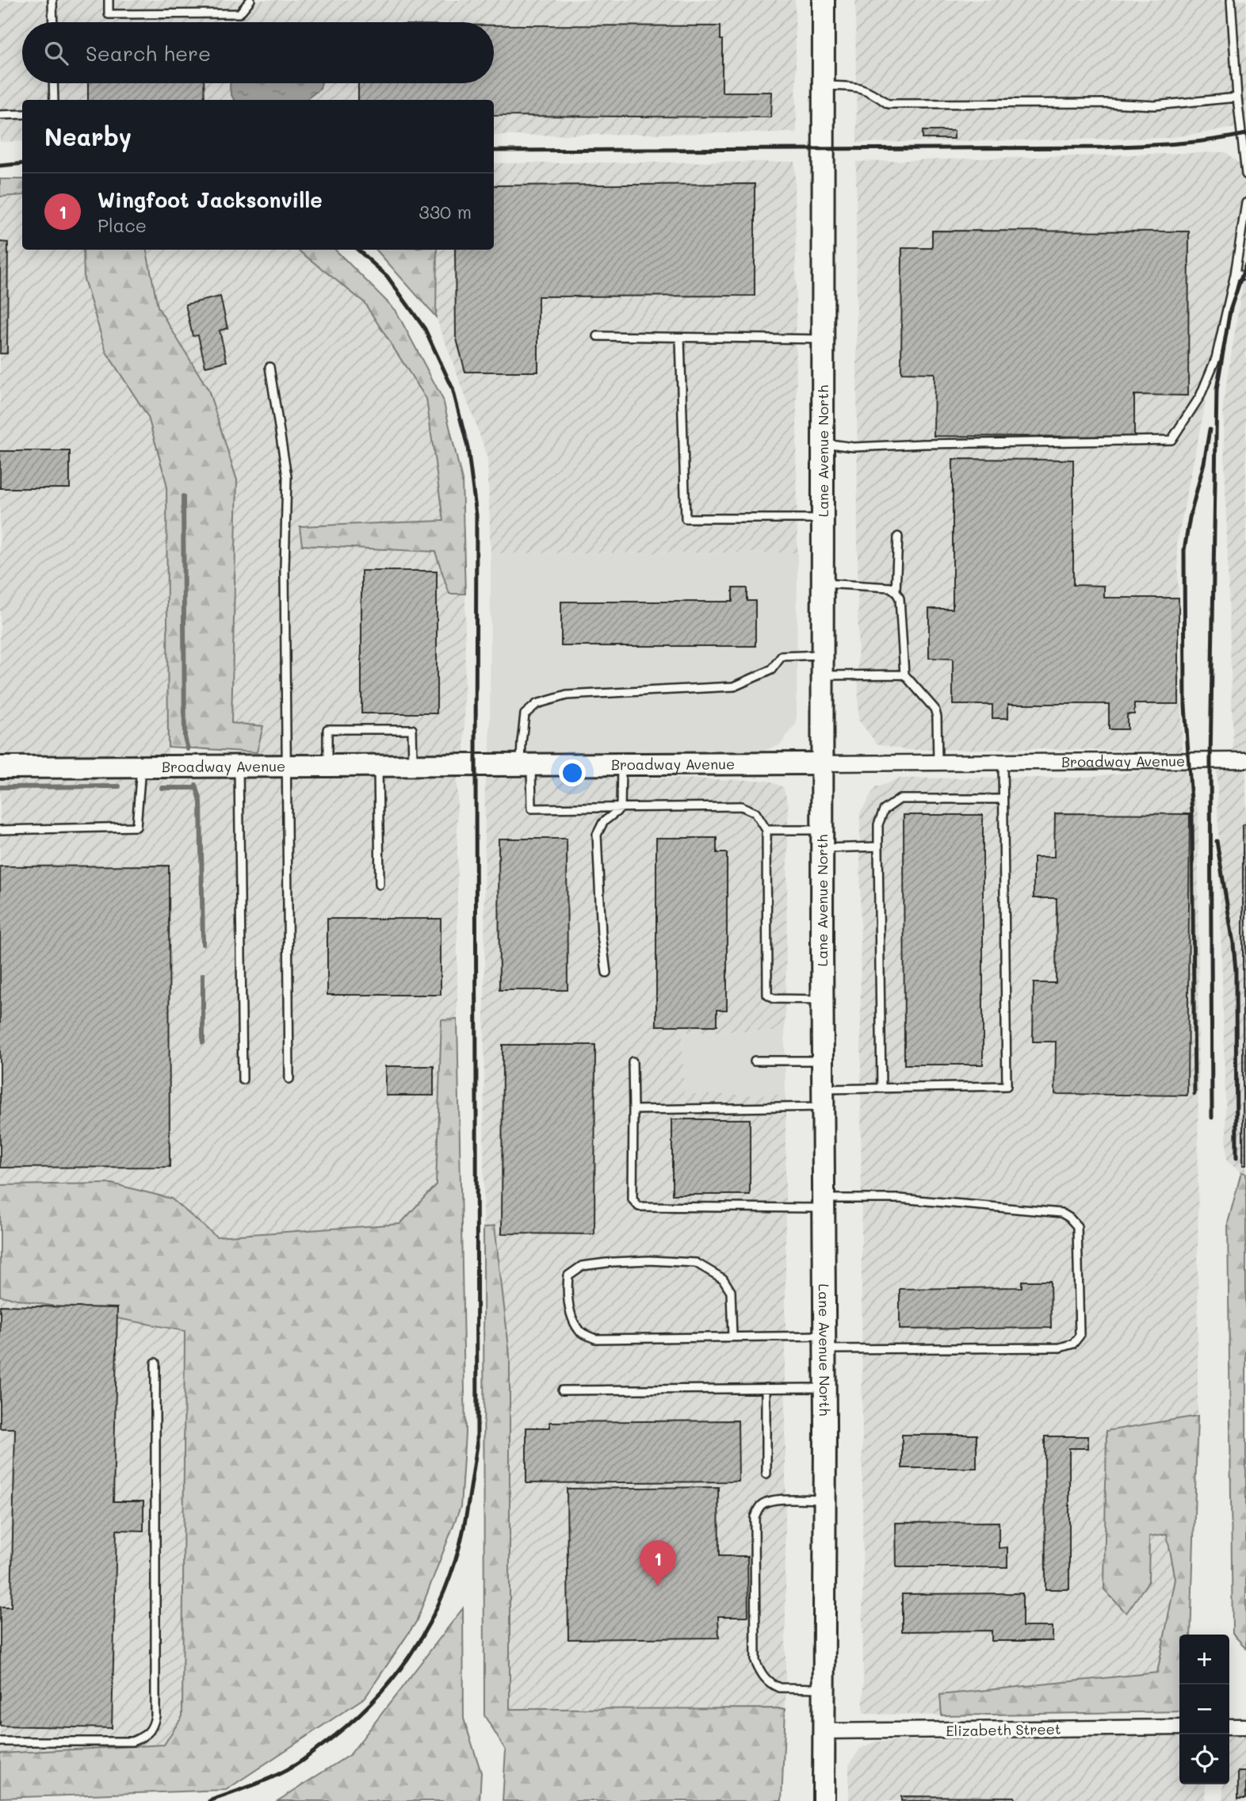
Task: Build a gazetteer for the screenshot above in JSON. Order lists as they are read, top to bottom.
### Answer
{
  "streets": {
    "main road": ["Lane Avenue North", "Broadway Avenue"],
    "street": ["Elizabeth Street"]
  },
  "crossings": [
    ["Lane Avenue North", "Broadway Avenue"],
    ["Lane Avenue North", "Elizabeth Street"]
  ],
  "page": {
    "search": "Search here",
    "heading": "Nearby",
    "list": [
      {
        "mark": "1",
        "name": "Wingfoot Jacksonville",
        "note": "Place",
        "value": "330 m"
      }
    ],
    "pins": "1",
    "map_buttons": ["+", "−"]
  }
}
